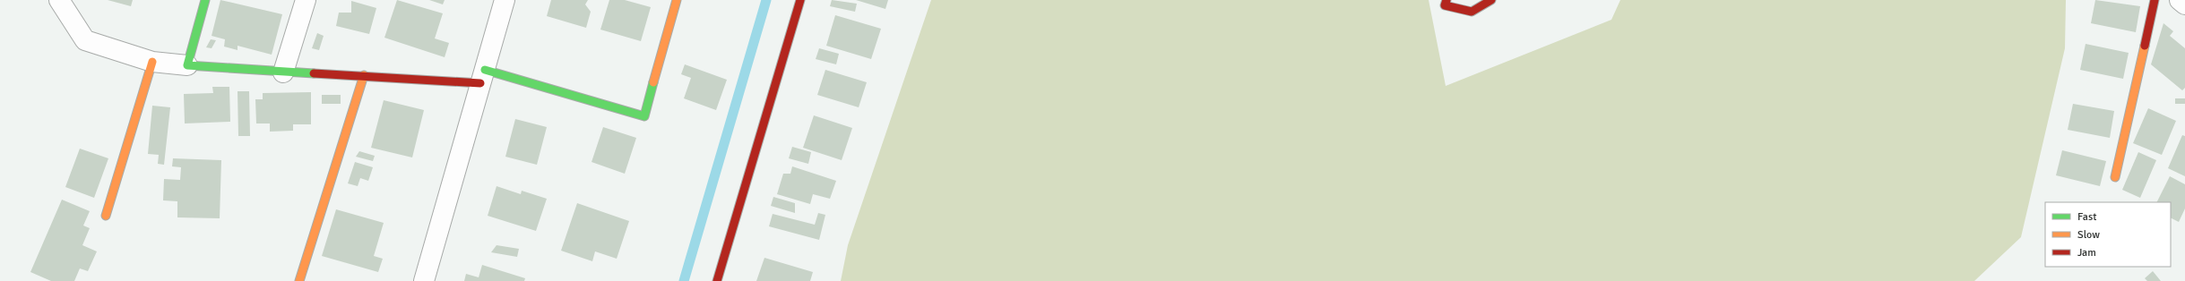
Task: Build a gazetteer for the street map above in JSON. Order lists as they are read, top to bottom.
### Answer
{
  "legend": ["Fast", "Slow", "Jam"]
}
